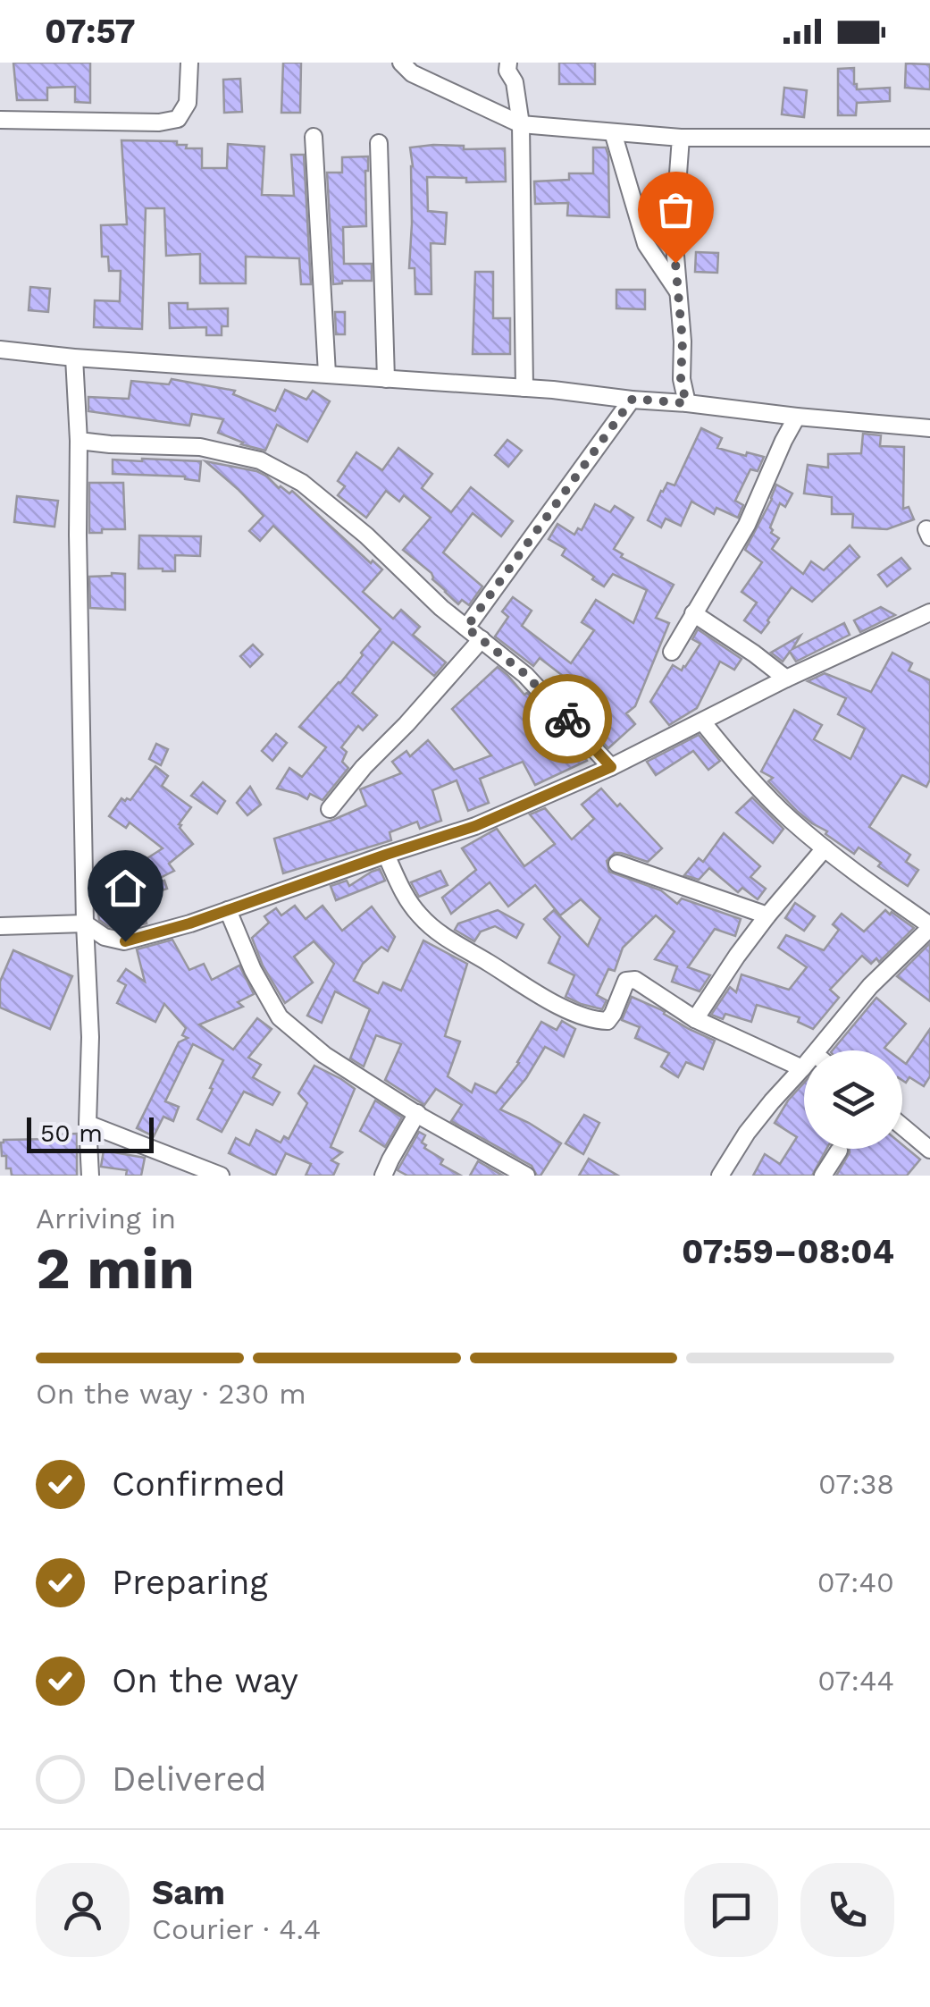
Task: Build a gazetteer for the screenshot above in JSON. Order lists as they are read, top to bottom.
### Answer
{
  "scale_bar": "50 m",
  "page": {
    "status": "07:57",
    "scale": "50 m",
    "heading": ["2 min", "Arriving in", "07:59–08:04"],
    "panel": ["Sam", "Courier · 4.4"],
    "bar": "On the way · 230 m",
    "list": [
      ["Confirmed", "07:38"],
      ["Preparing", "07:40"],
      ["On the way", "07:44"],
      "Delivered"
    ]
  }
}
